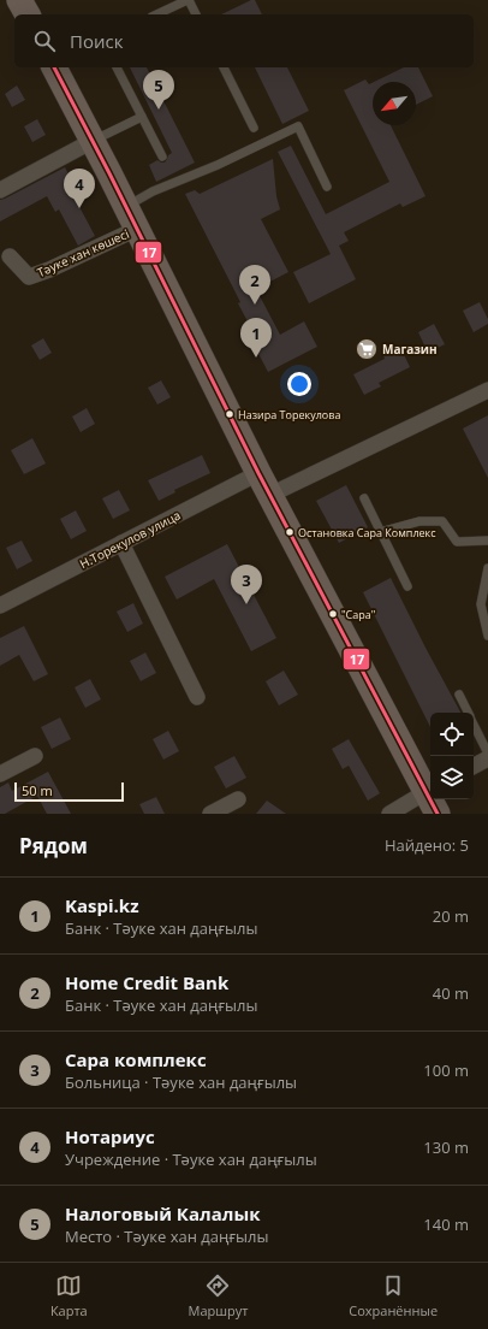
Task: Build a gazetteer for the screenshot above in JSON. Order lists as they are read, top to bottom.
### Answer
{
  "streets": {
    "street": ["Тәуке хан көшесі", "Н.Торекулов улица"]
  },
  "places": {
    "supermarket": ["Магазин"],
    "other": ["Назира Торекулова", "Остановка Сара Комплекс", "\"Сара\""]
  },
  "lines": ["transit line 17"],
  "scale_bar": "50 m",
  "north": "bottom left",
  "page": {
    "search": "Поиск",
    "pins": [
      "5",
      "4",
      "2",
      "1",
      "3"
    ],
    "scale": "50 m",
    "heading": ["Рядом", "Найдено: 5"],
    "list": [
      {
        "mark": "1",
        "name": "Kaspi.kz",
        "note": "Банк · Тәуке хан даңғылы",
        "value": "20 m"
      },
      {
        "mark": "2",
        "name": "Home Credit Bank",
        "note": "Банк · Тәуке хан даңғылы",
        "value": "40 m"
      },
      {
        "mark": "3",
        "name": "Сара комплекс",
        "note": "Больница · Тәуке хан даңғылы",
        "value": "100 m"
      },
      {
        "mark": "4",
        "name": "Нотариус",
        "note": "Учреждение · Тәуке хан даңғылы",
        "value": "130 m"
      },
      {
        "mark": "5",
        "name": "Налоговый Калалык",
        "note": "Место · Тәуке хан даңғылы",
        "value": "140 m"
      }
    ],
    "nav": ["Карта", "Маршрут", "Сохранённые"]
  }
}
